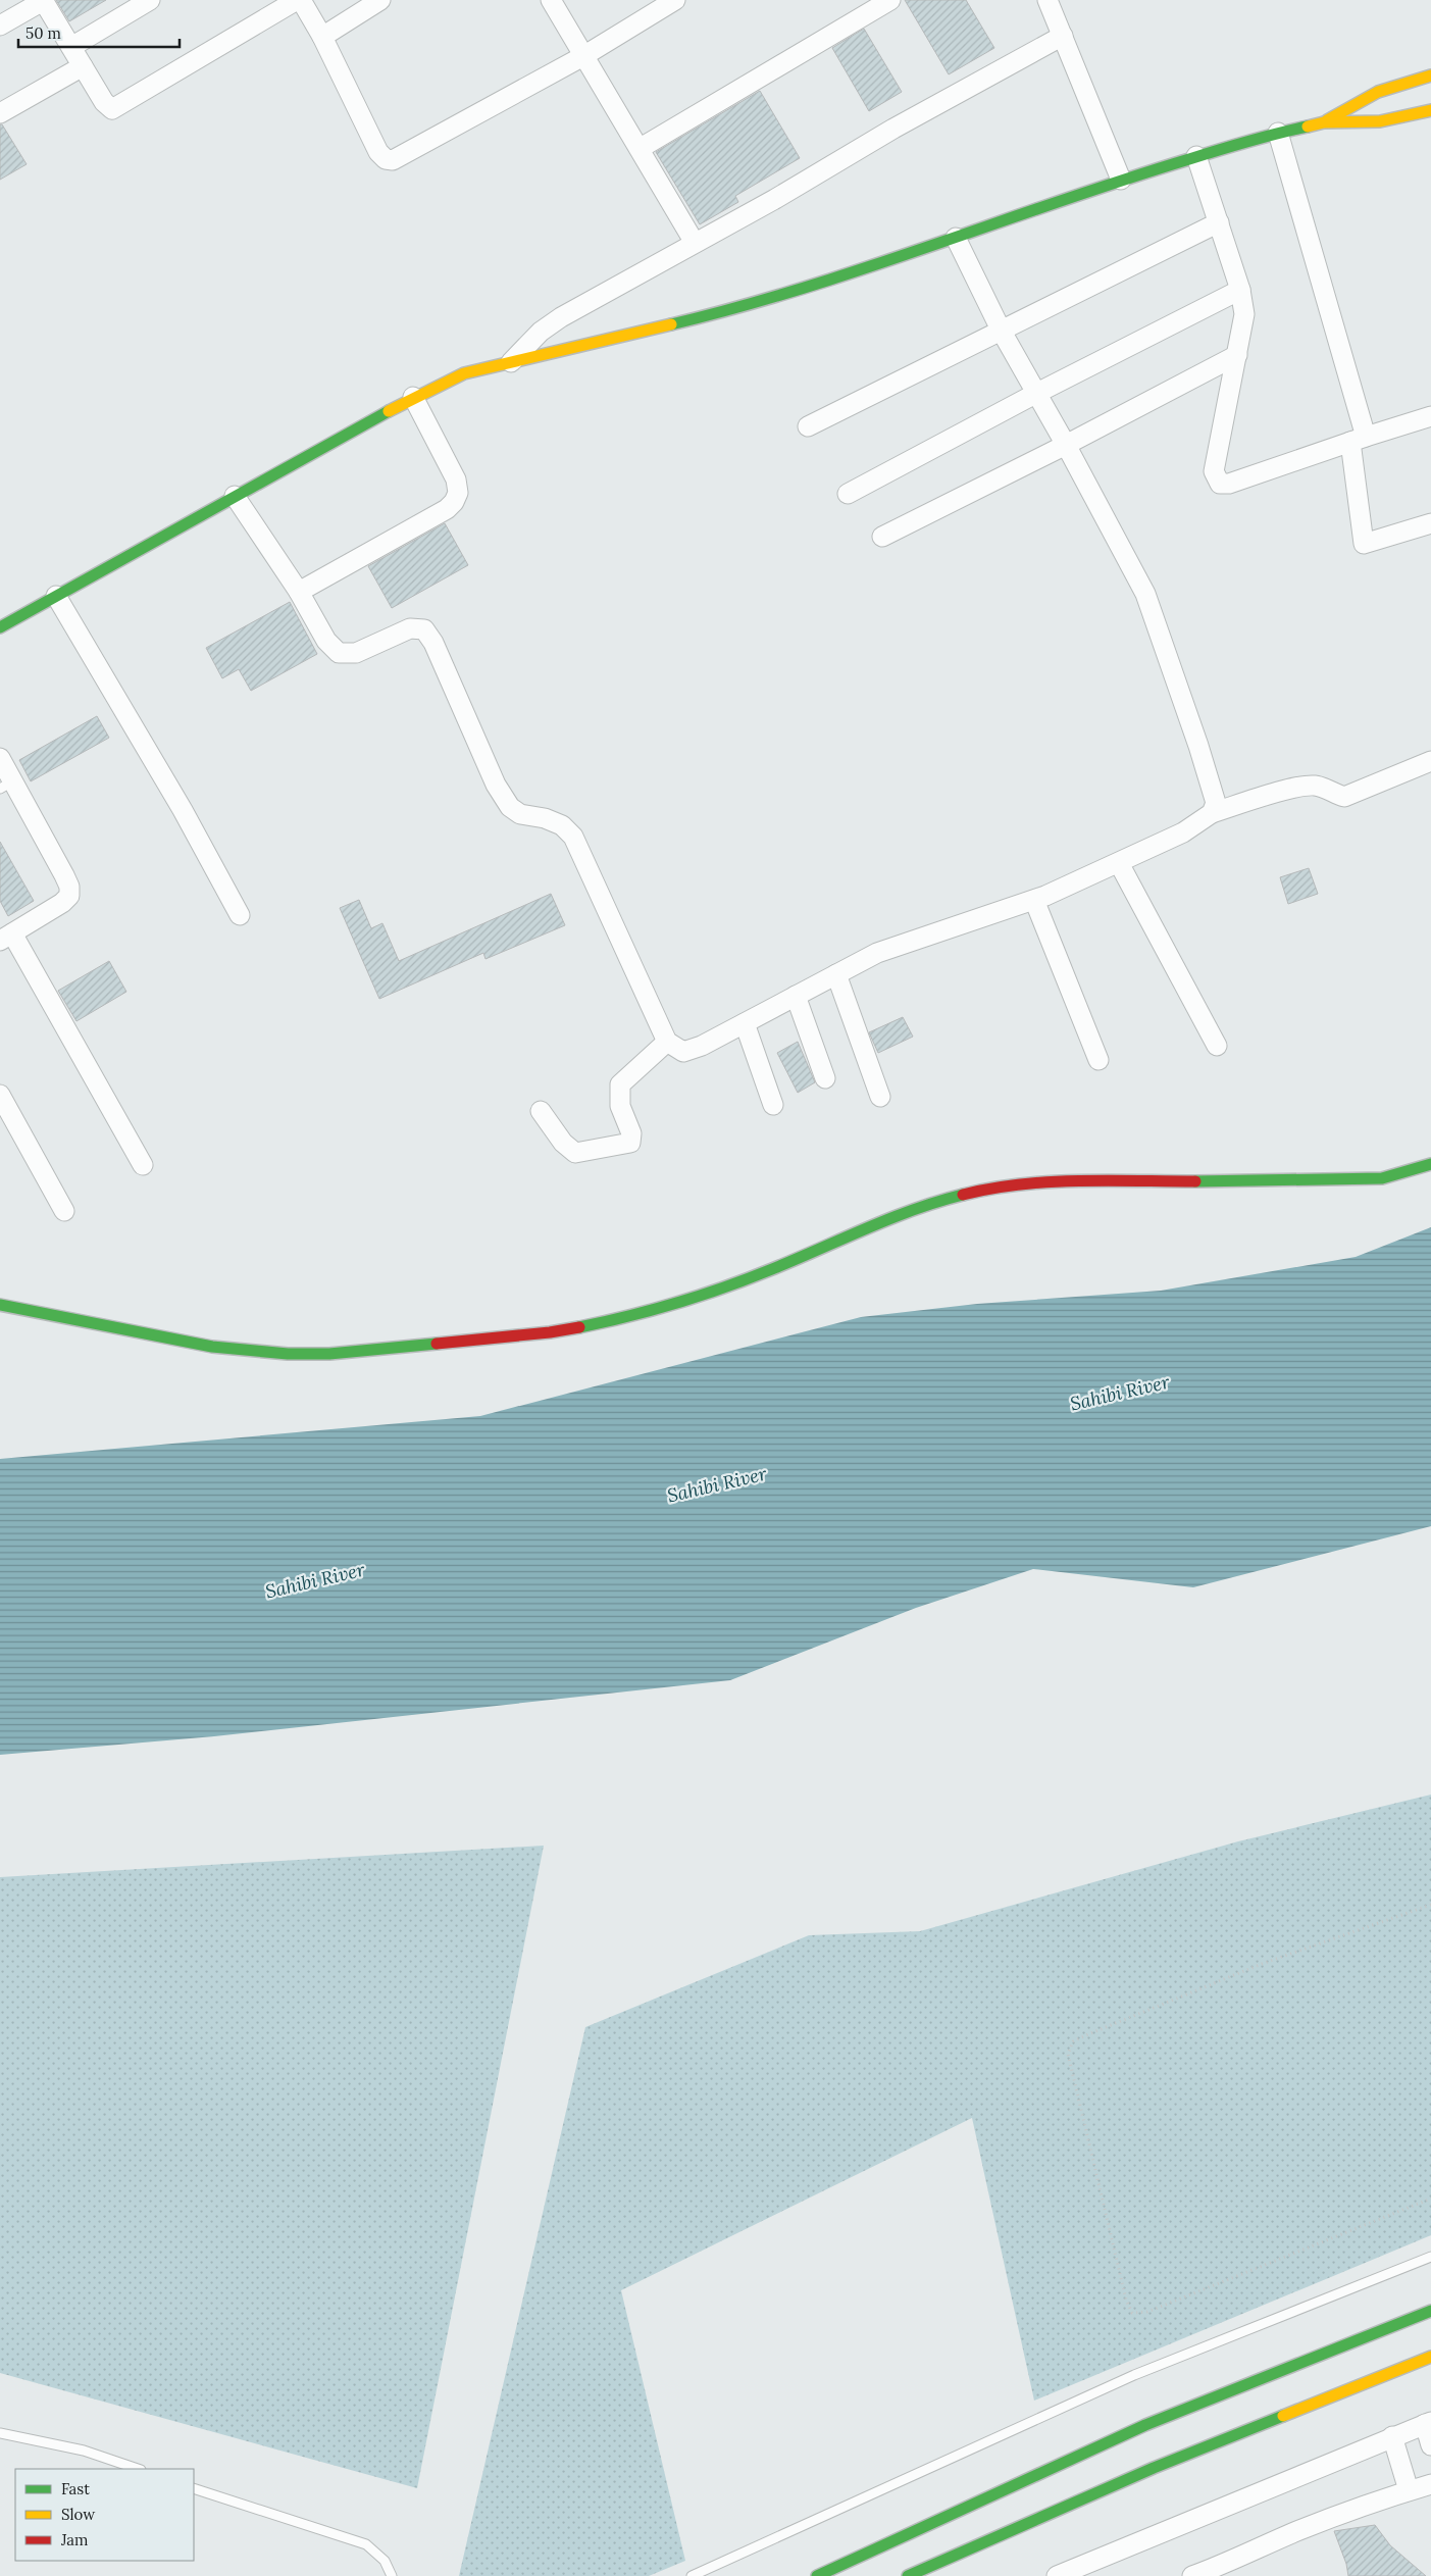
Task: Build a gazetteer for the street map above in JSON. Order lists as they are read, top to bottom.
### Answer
{
  "water": ["Sahibi River"],
  "legend": ["Fast", "Slow", "Jam"],
  "scale_bar": "50 m"
}
